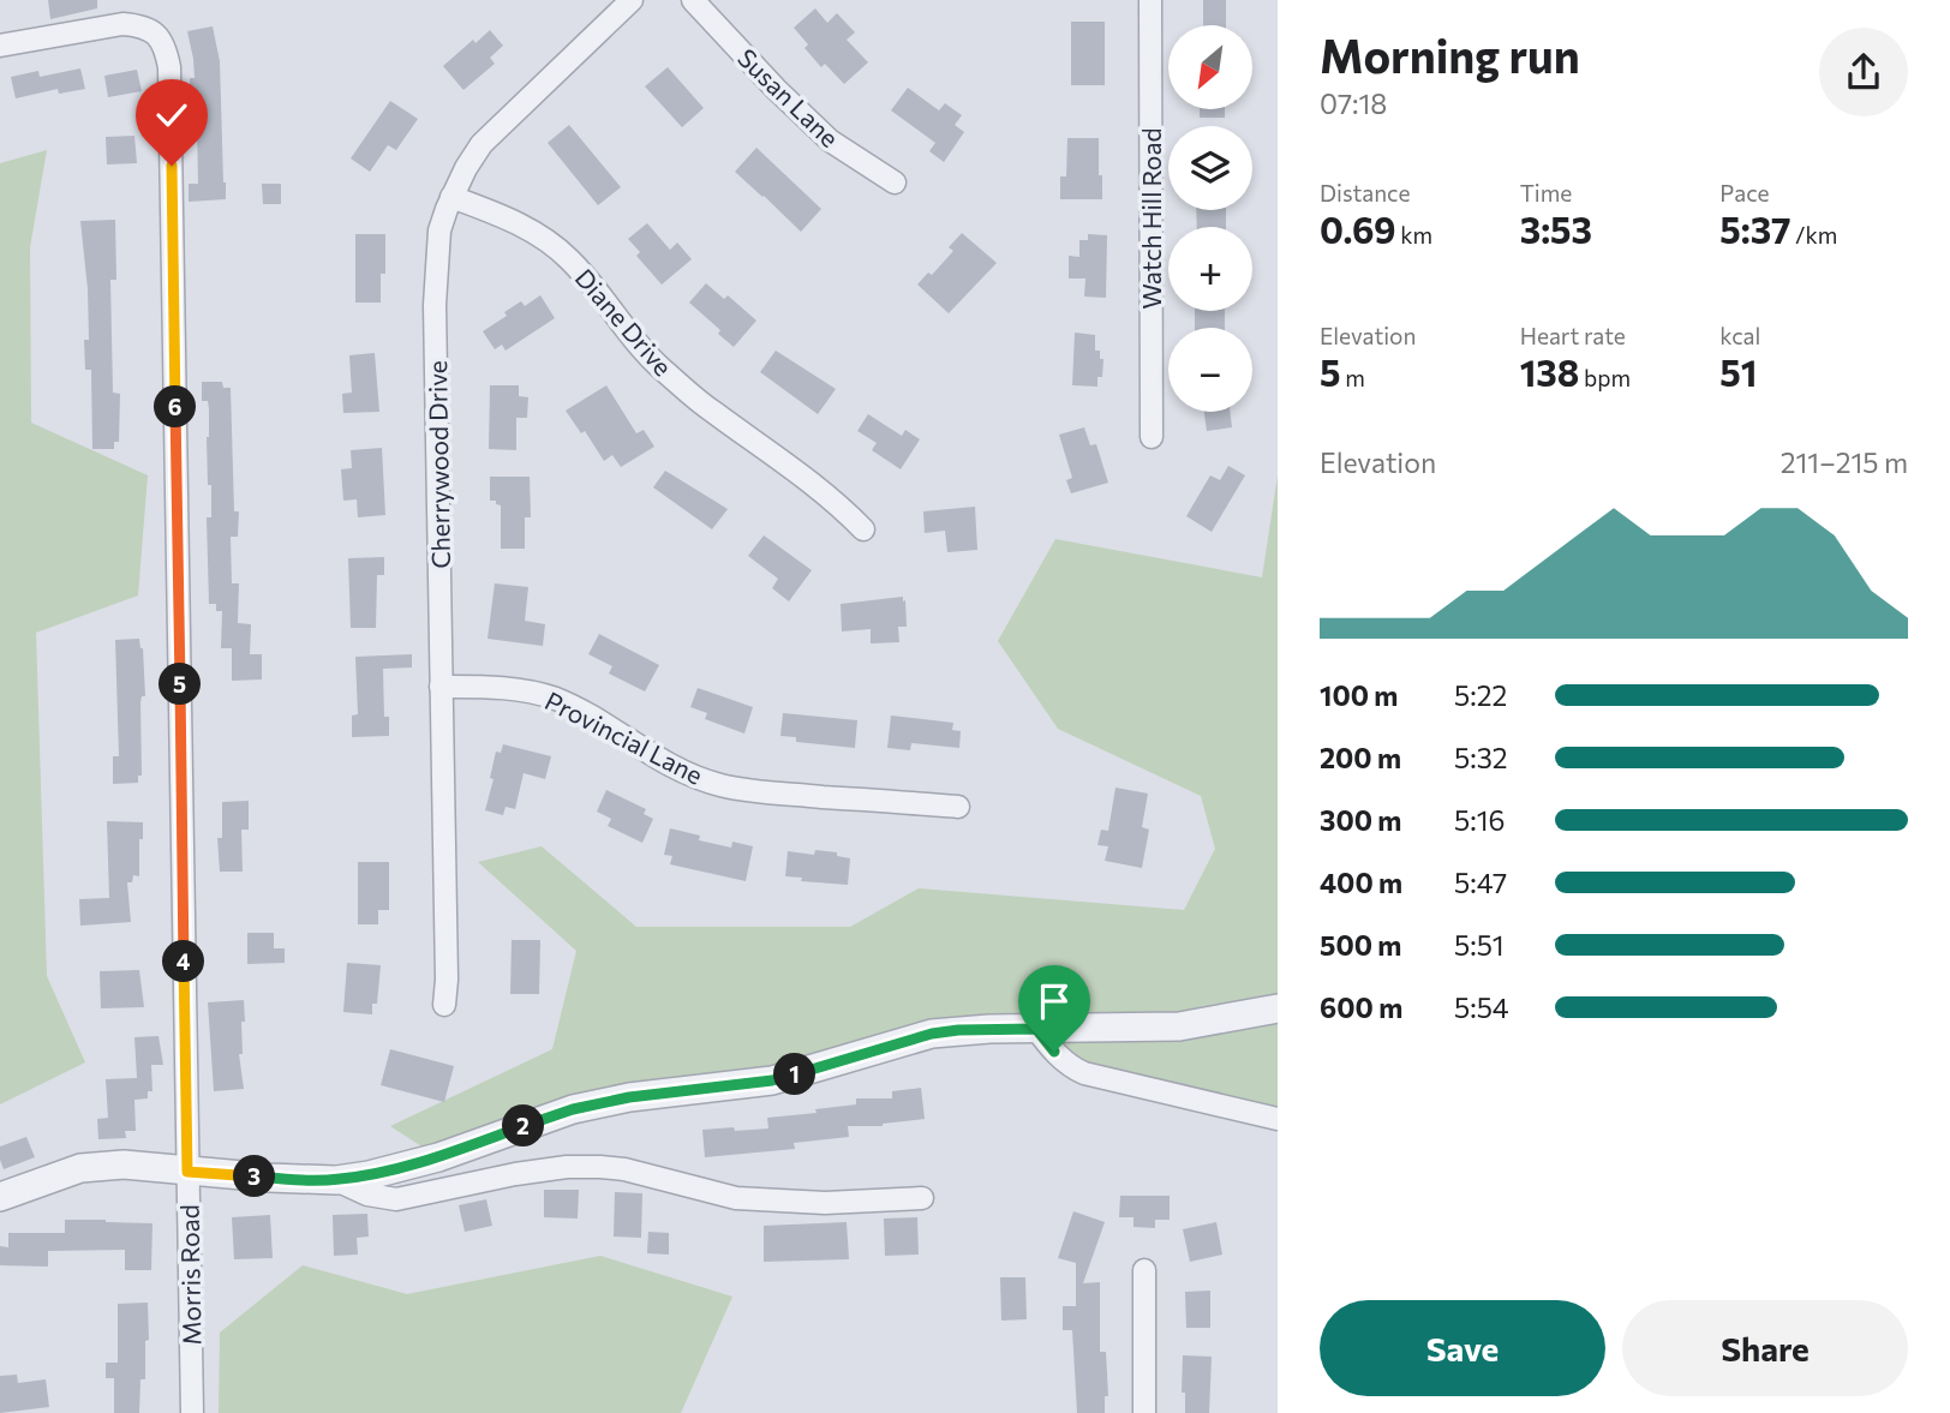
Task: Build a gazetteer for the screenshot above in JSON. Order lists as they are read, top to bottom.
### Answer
{
  "streets": {
    "street": [
      "Susan Lane",
      "Watch Hill Road",
      "Diane Drive",
      "Cherrywood Drive",
      "Provincial Lane",
      "Morris Road"
    ]
  },
  "crossings": [
    ["Diane Drive", "Cherrywood Drive"],
    ["Cherrywood Drive", "Provincial Lane"]
  ],
  "north": "bottom left",
  "page": {
    "heading": ["Morning run", "07:18"],
    "map_buttons": ["+", "−"],
    "stats": [
      ["Distance", "0.69 km"],
      ["Time", "3:53"],
      ["Pace", "5:37 /km"],
      ["Elevation", "5 m"],
      ["Heart rate", "138 bpm"],
      ["kcal", "51"]
    ],
    "pins": [
      "6",
      "5",
      "4",
      "1",
      "2",
      "3"
    ],
    "chart": ["Elevation", "211–215 m"],
    "list": [
      {
        "name": "100 m",
        "note": "5:22"
      },
      {
        "name": "200 m",
        "note": "5:32"
      },
      {
        "name": "300 m",
        "note": "5:16"
      },
      {
        "name": "400 m",
        "note": "5:47"
      },
      {
        "name": "500 m",
        "note": "5:51"
      },
      {
        "name": "600 m",
        "note": "5:54"
      }
    ],
    "buttons": ["Save", "Share"]
  }
}
